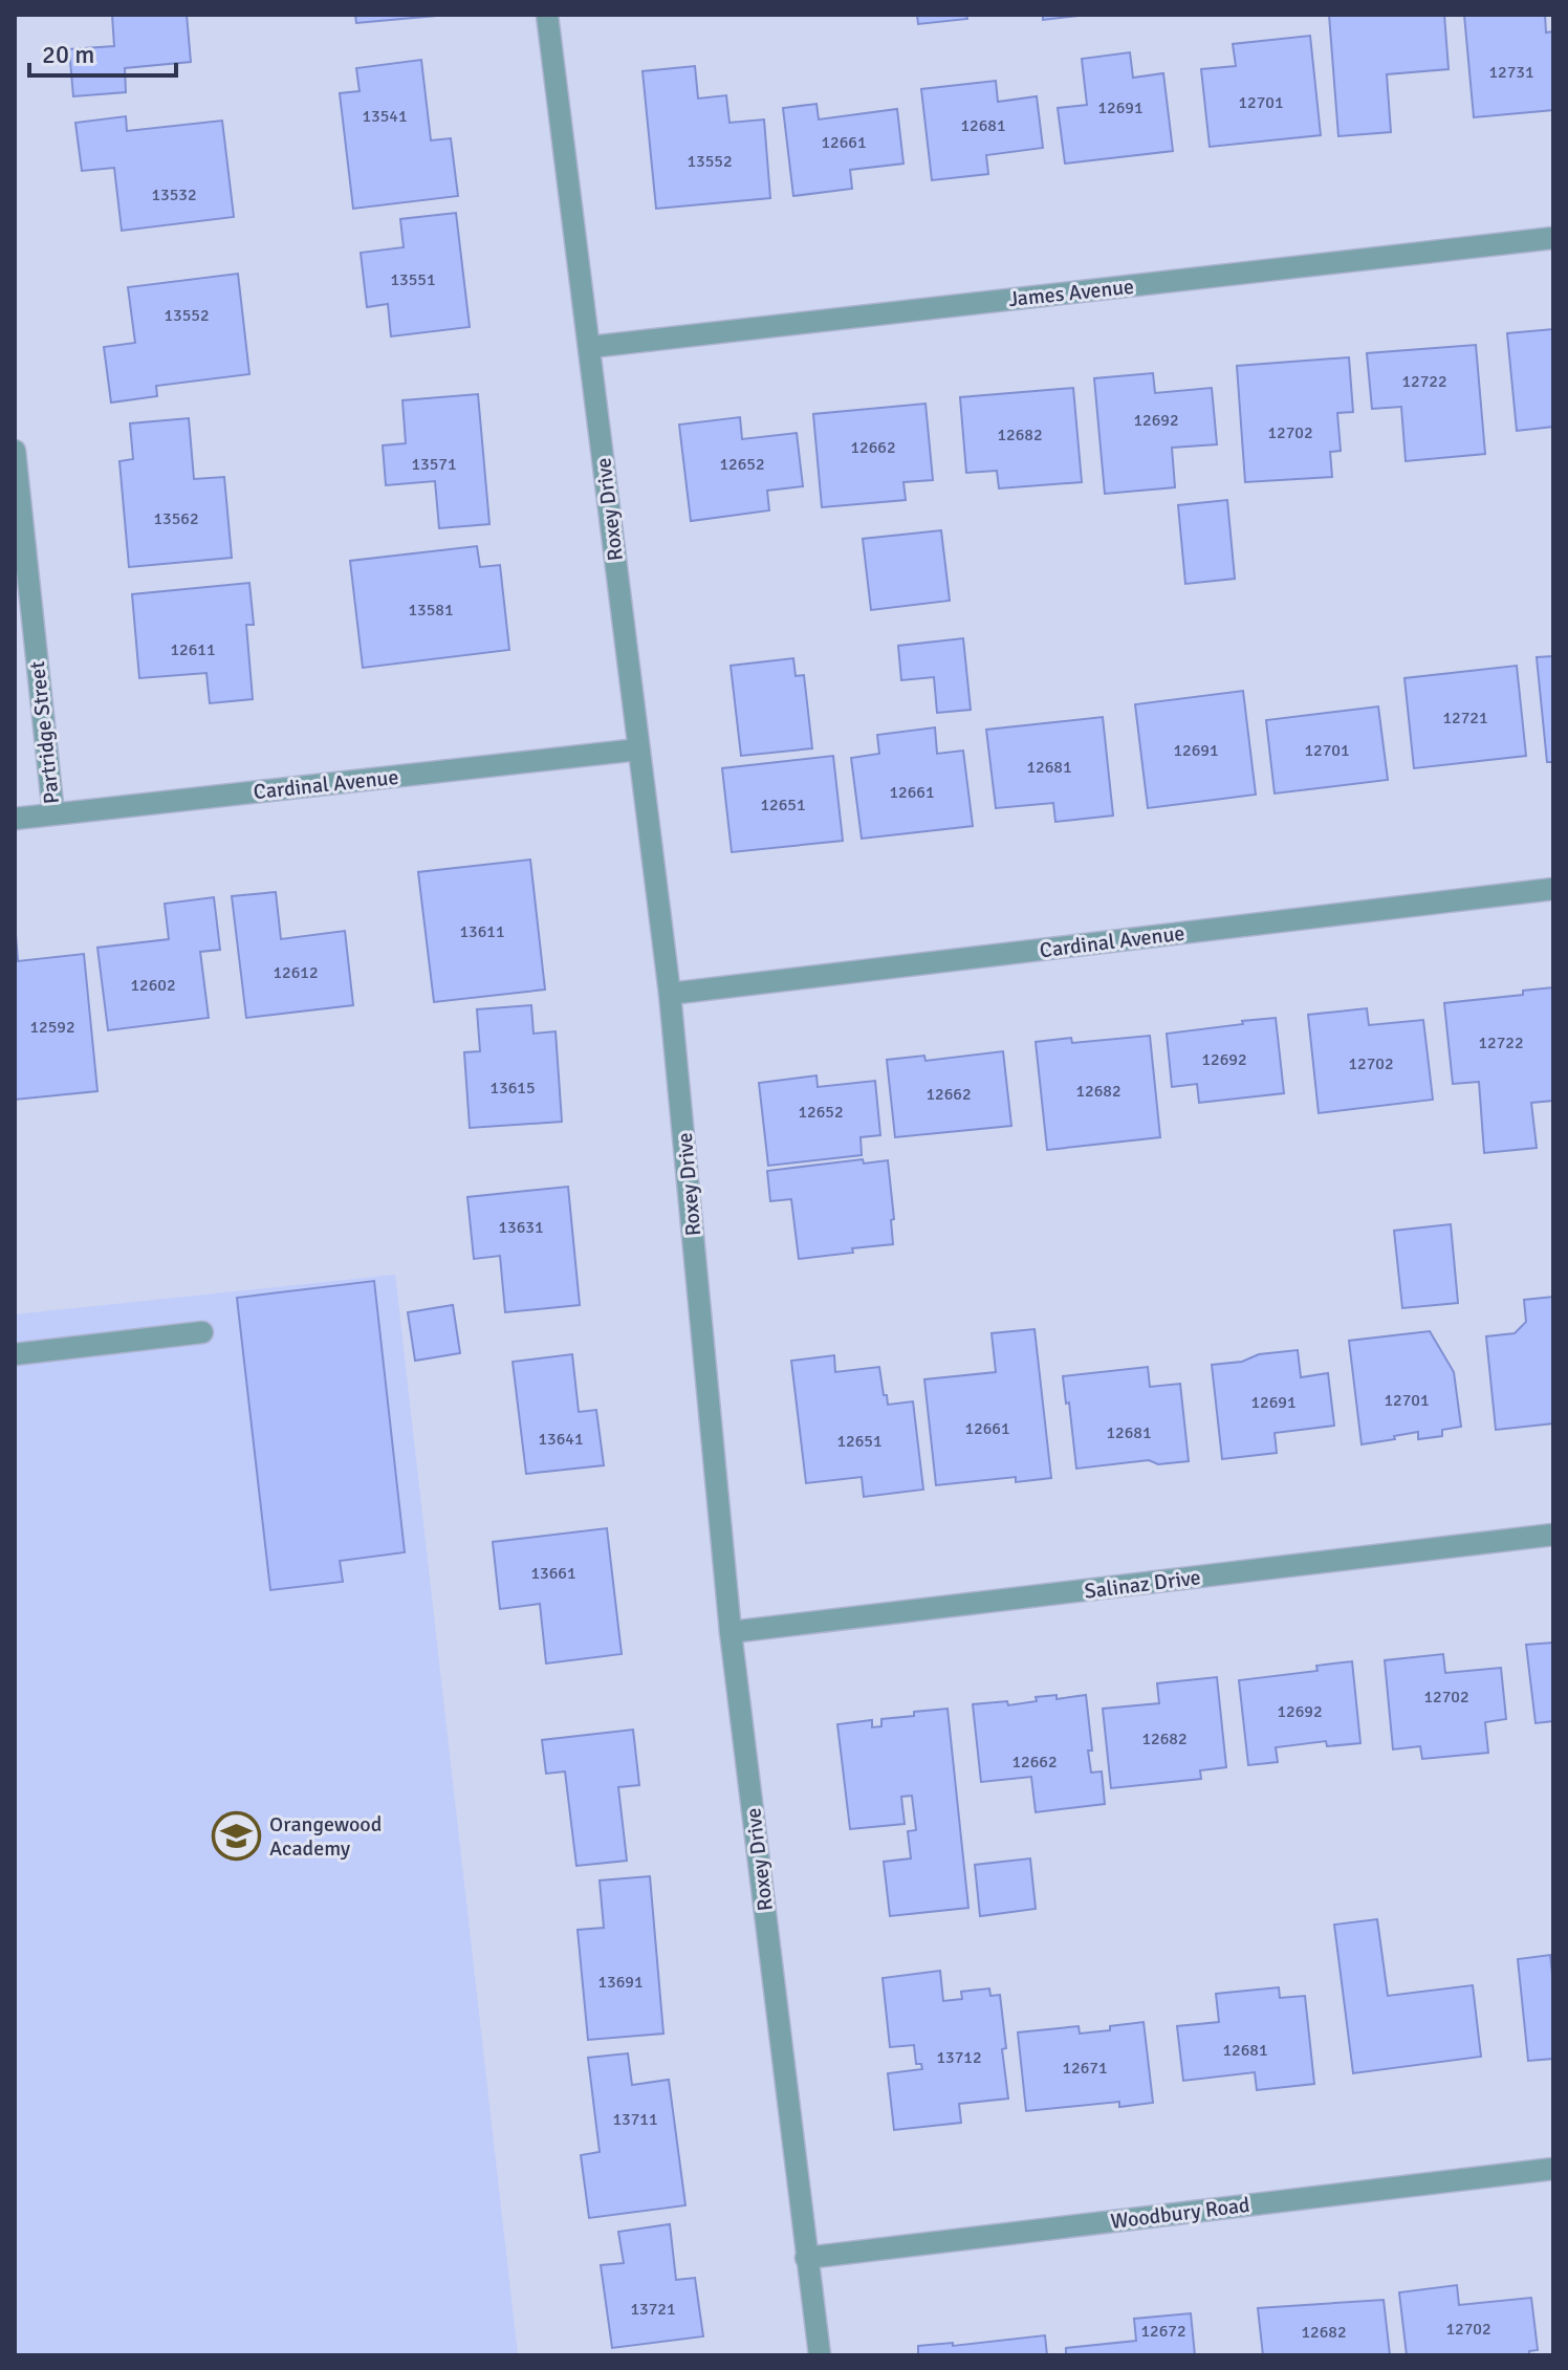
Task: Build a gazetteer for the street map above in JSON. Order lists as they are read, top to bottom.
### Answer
{
  "streets": {
    "street": [
      "James Avenue",
      "Roxey Drive",
      "Partridge Street",
      "Cardinal Avenue",
      "Salinaz Drive",
      "Woodbury Road"
    ]
  },
  "crossings": [
    ["James Avenue", "Roxey Drive"],
    ["Roxey Drive", "Cardinal Avenue"],
    ["Roxey Drive", "Salinaz Drive"],
    ["Roxey Drive", "Woodbury Road"],
    ["Partridge Street", "Cardinal Avenue"]
  ],
  "places": {
    "school or university": ["Orangewood Academy"]
  },
  "house_numbers": [
    "12731",
    "12701",
    "12691",
    "13541",
    "12681",
    "12661",
    "13552",
    "13532",
    "13551",
    "13552",
    "12722",
    "12692",
    "12702",
    "12682",
    "12662",
    "13571",
    "12652",
    "13562",
    "13581",
    "12611",
    "12721",
    "12691",
    "12701",
    "12681",
    "12661",
    "12651",
    "13611",
    "12612",
    "12602",
    "12592",
    "12722",
    "12692",
    "12702",
    "13615",
    "12682",
    "12662",
    "12652",
    "13631",
    "12701",
    "12691",
    "12661",
    "12681",
    "13641",
    "12651",
    "13661",
    "12702",
    "12692",
    "12682",
    "12662",
    "13691",
    "12681",
    "13712",
    "12671",
    "13711",
    "13721",
    "12702",
    "12672",
    "12682"
  ],
  "scale_bar": "20 m"
}
